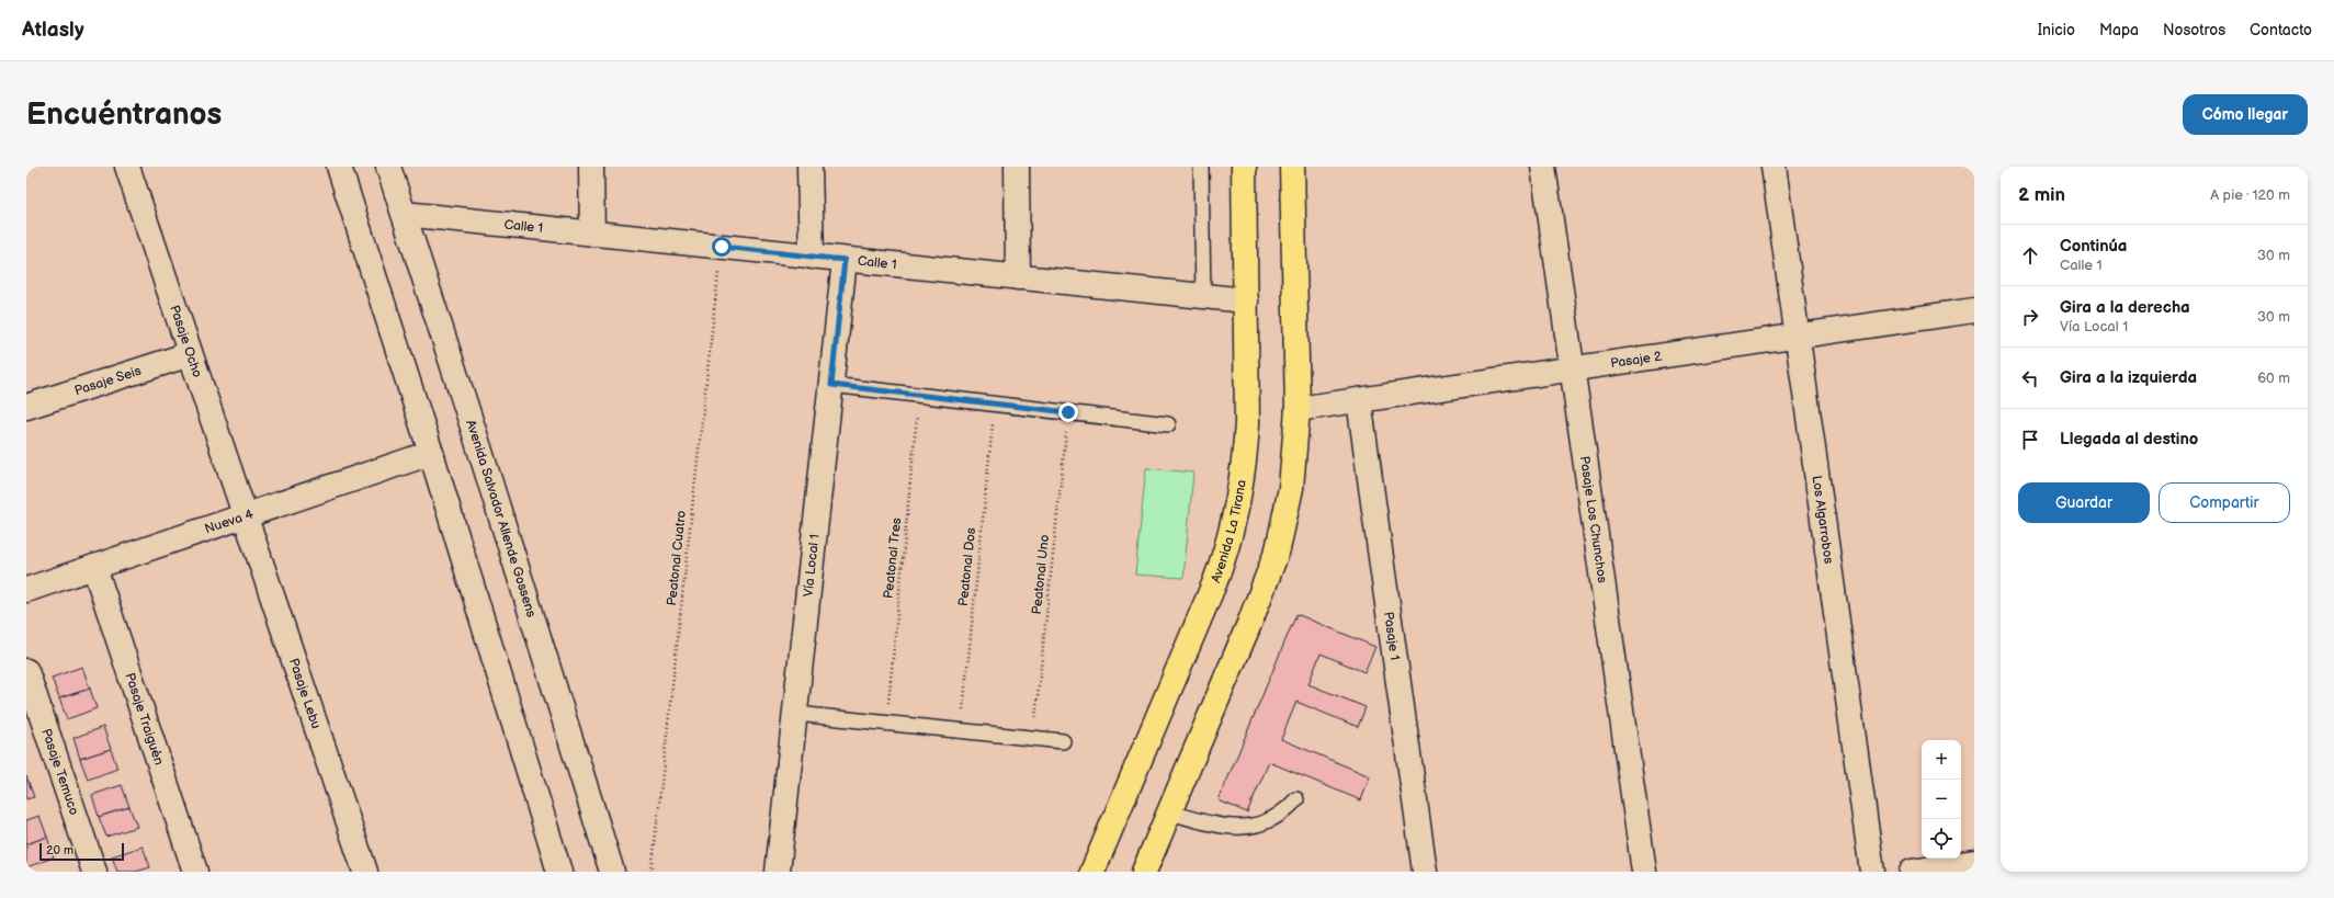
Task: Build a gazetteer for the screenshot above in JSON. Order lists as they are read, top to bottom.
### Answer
{
  "streets": {
    "highway": ["Avenida La Tirana"],
    "street": [
      "Calle 1",
      "Pasaje Ocho",
      "Pasaje 2",
      "Pasaje Seis",
      "Avenida Salvador Allende Gossens",
      "Los Algarrobos",
      "Pasaje Los Chunchos",
      "Nueva 4",
      "Vía Local 1",
      "Pasaje 1",
      "Pasaje Lebu",
      "Pasaje Traiguén",
      "Pasaje Temuco"
    ],
    "path": [
      "Peatonal Cuatro",
      "Peatonal Tres",
      "Peatonal Dos",
      "Peatonal Uno"
    ]
  },
  "crossings": [
    ["Calle 1", "Avenida Salvador Allende Gossens"],
    ["Calle 1", "Avenida La Tirana"],
    ["Calle 1", "Peatonal Cuatro"],
    ["Calle 1", "Vía Local 1"],
    ["Pasaje Ocho", "Pasaje Seis"],
    ["Pasaje Ocho", "Nueva 4"],
    ["Pasaje Ocho", "Pasaje Lebu"],
    ["Pasaje 2", "Los Algarrobos"],
    ["Pasaje 2", "Pasaje Los Chunchos"],
    ["Pasaje 2", "Pasaje 1"],
    ["Nueva 4", "Pasaje Lebu"],
    ["Nueva 4", "Pasaje Traiguén"]
  ],
  "scale_bar": "20 m",
  "page": {
    "header": "Atlasly",
    "nav": [
      "Inicio",
      "Mapa",
      "Nosotros",
      "Contacto"
    ],
    "buttons": [
      "Cómo llegar",
      ["Guardar", "Compartir"]
    ],
    "title": "Encuéntranos",
    "heading": ["2 min", "A pie · 120 m"],
    "list": [
      ["Continúa", "Calle 1", "30 m"],
      ["Gira a la derecha", "Vía Local 1", "30 m"],
      ["Gira a la izquierda", "60 m"],
      "Llegada al destino"
    ],
    "map_buttons": ["+", "−"],
    "scale": "20 m"
  }
}
